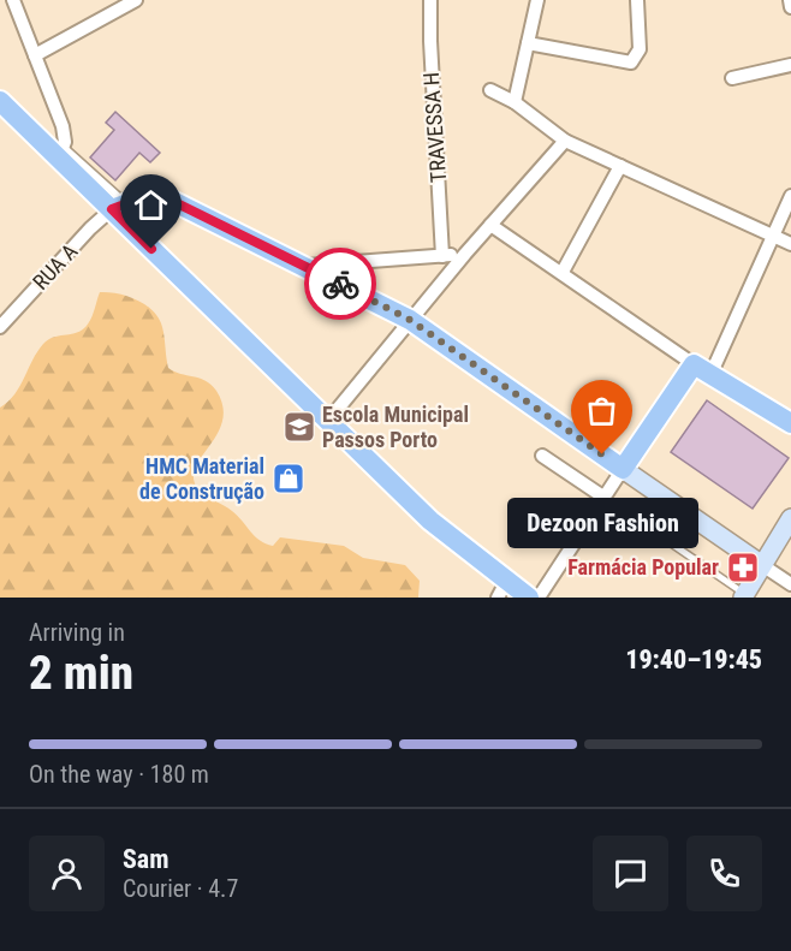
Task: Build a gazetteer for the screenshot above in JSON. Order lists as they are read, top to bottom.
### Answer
{
  "streets": {
    "street": ["TRAVESSA H", "RUA A"]
  },
  "places": {
    "school or university": ["Escola Municipal Passos Porto"],
    "other": ["Dezoon Fashion"],
    "shop": ["HMC Material de Construção"],
    "pharmacy": ["Farmácia Popular"]
  },
  "page": {
    "bubble": "Dezoon Fashion",
    "heading": ["2 min", "Arriving in", "19:40–19:45"],
    "panel": ["Sam", "Courier · 4.7"],
    "bar": "On the way · 180 m"
  }
}
